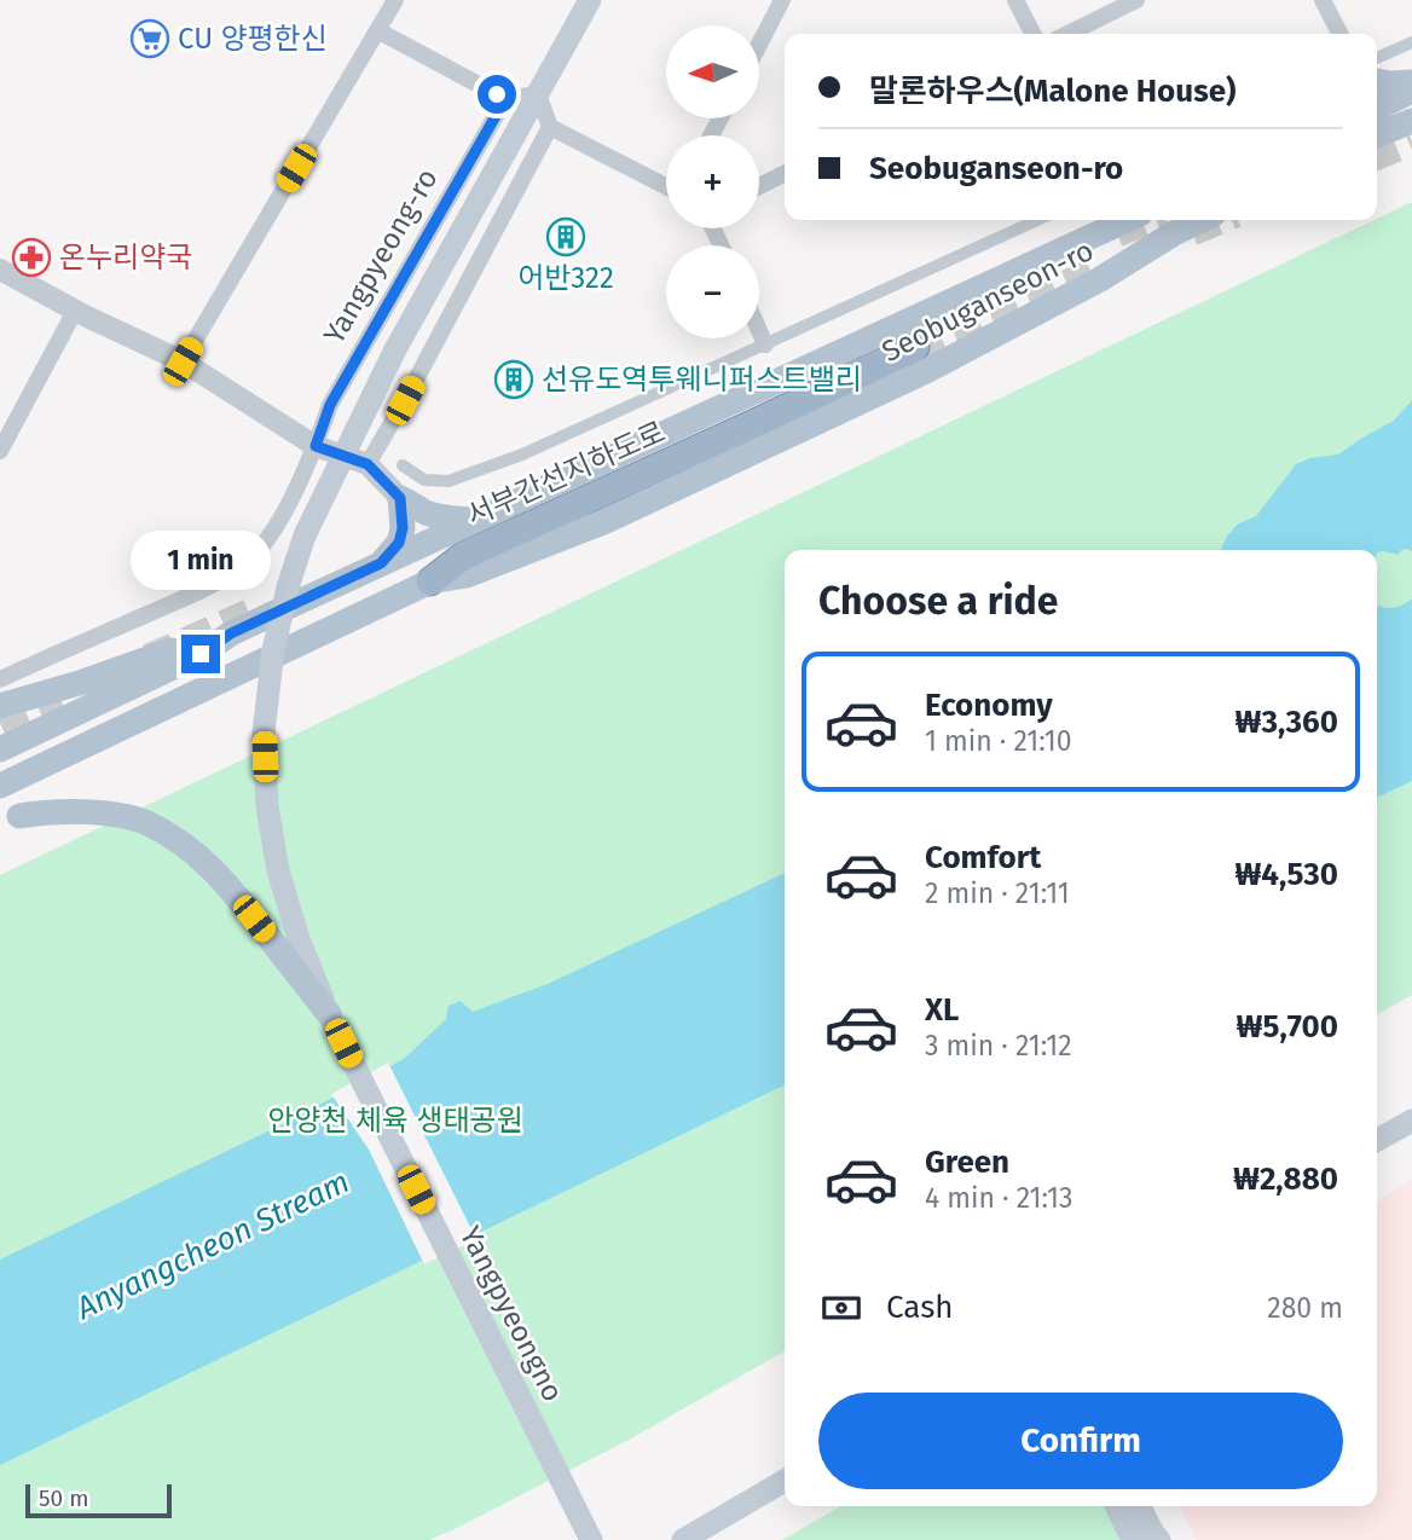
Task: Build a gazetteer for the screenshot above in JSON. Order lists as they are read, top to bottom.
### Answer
{
  "streets": {
    "highway": ["서부간선지하도로"],
    "main road": ["Yangpyeong-ro", "Seobuganseon-ro", "Yangpyeongno"]
  },
  "crossings": [
    ["Yangpyeong-ro", "Yangpyeongno"],
    ["Seobuganseon-ro", "서부간선지하도로"]
  ],
  "water": ["Anyangcheon Stream"],
  "parks": ["안양천 체육 생태공원"],
  "places": {
    "supermarket": ["CU 양평한신"],
    "building": ["어반322", "선유도역투웨니퍼스트밸리"],
    "pharmacy": ["온누리약국"]
  },
  "scale_bar": "50 m",
  "north": "left",
  "page": {
    "map_buttons": ["+", "−"],
    "banner": ["말론하우스(Malone House)", "Seobuganseon-ro"],
    "bubble": "1 min",
    "heading": "Choose a ride",
    "list": [
      {
        "name": "Economy",
        "note": "1 min · 21:10",
        "value": "₩3,360"
      },
      {
        "name": "Comfort",
        "note": "2 min · 21:11",
        "value": "₩4,530"
      },
      {
        "name": "XL",
        "note": "3 min · 21:12",
        "value": "₩5,700"
      },
      {
        "name": "Green",
        "note": "4 min · 21:13",
        "value": "₩2,880"
      }
    ],
    "pay": ["Cash", "280 m"],
    "buttons": "Confirm",
    "scale": "50 m"
  }
}
